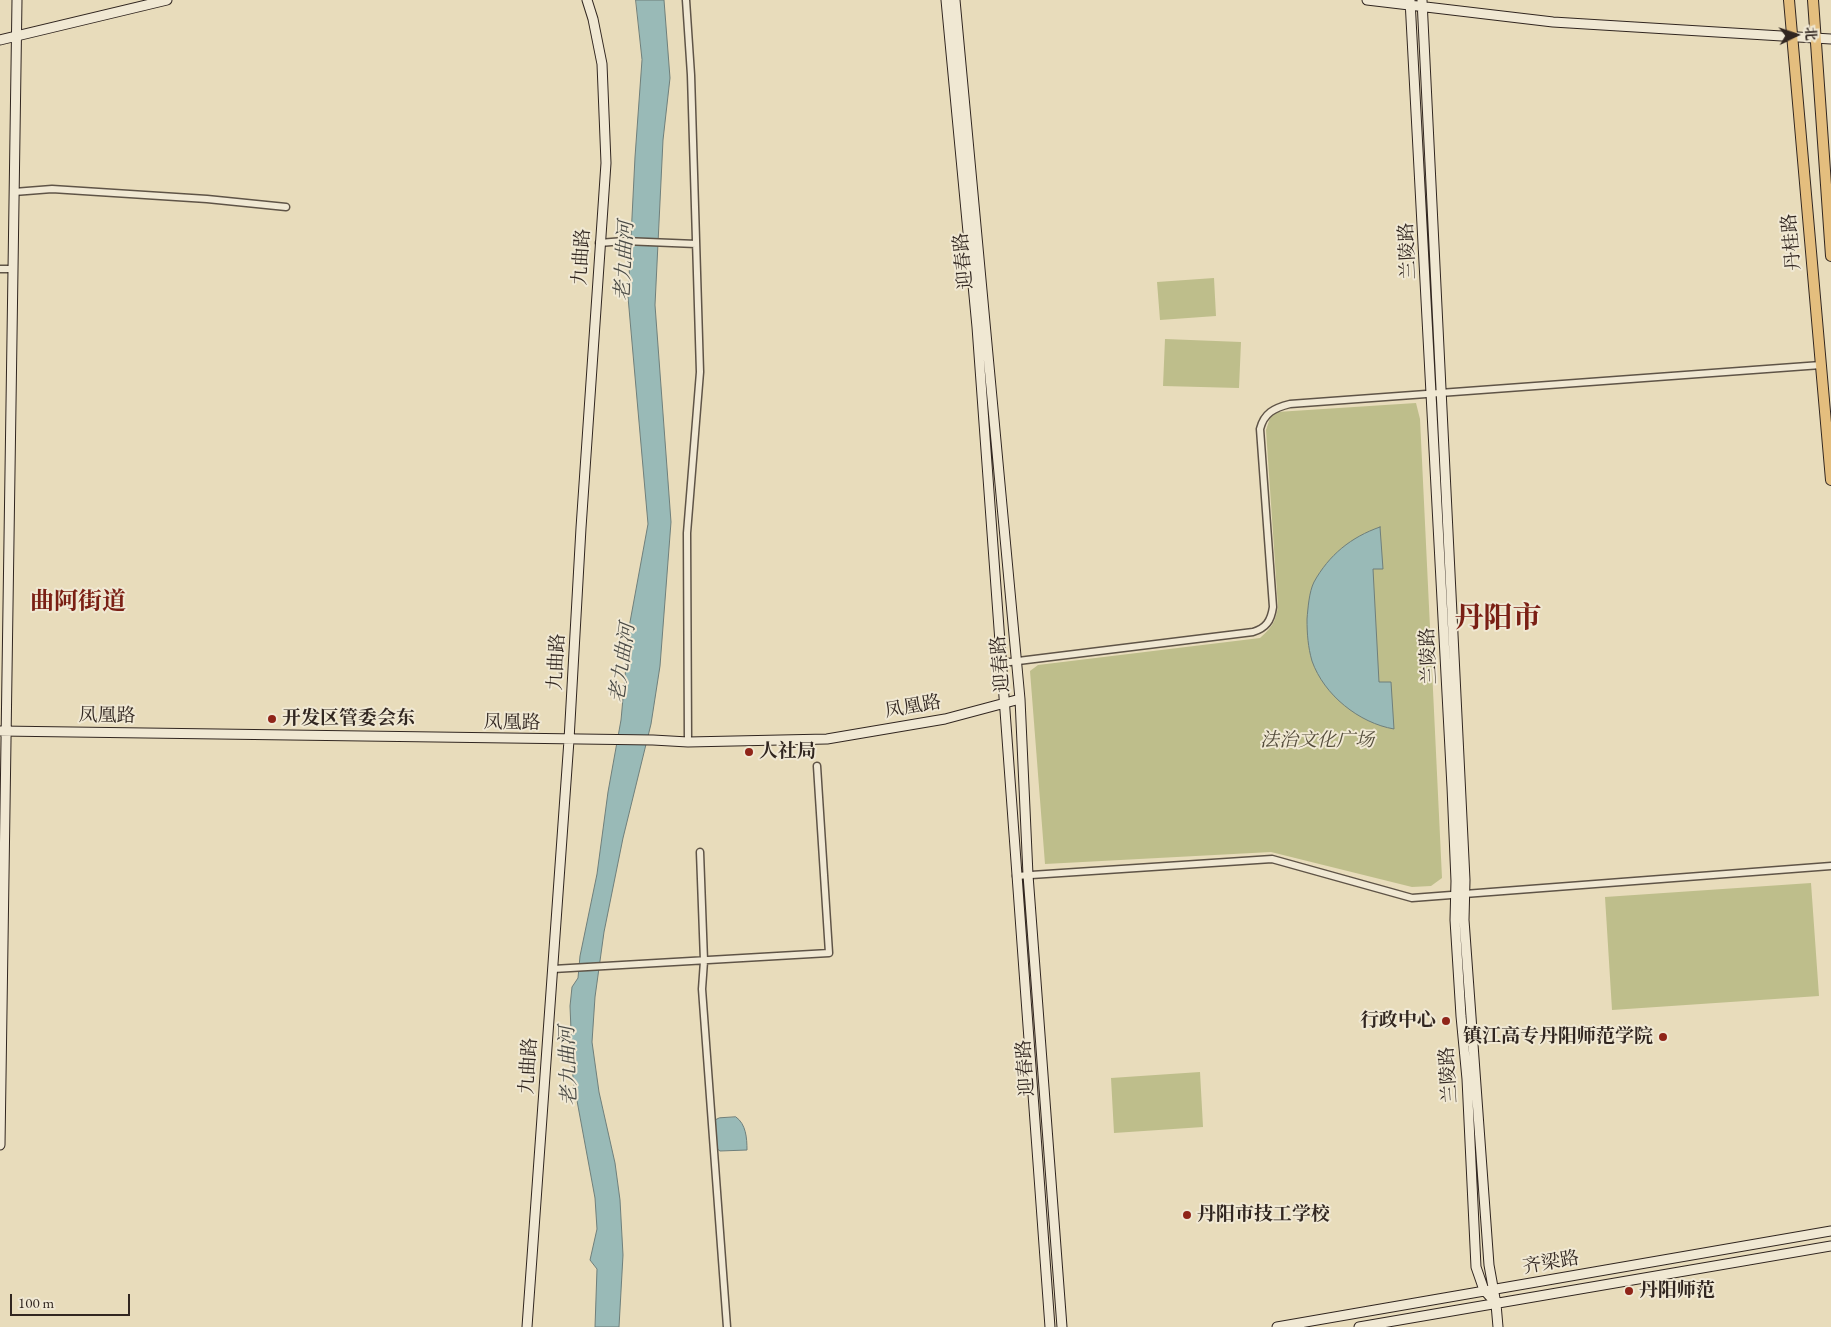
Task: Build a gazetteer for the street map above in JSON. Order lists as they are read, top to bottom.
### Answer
{
  "streets": {
    "main road": ["丹桂路"],
    "street": [
      "兰陵路",
      "九曲路",
      "迎春路",
      "凤凰路",
      "齐梁路"
    ]
  },
  "crossings": [
    ["兰陵路", "齐梁路"],
    ["九曲路", "凤凰路"],
    ["迎春路", "凤凰路"]
  ],
  "districts": ["曲阿街道", "丹阳市"],
  "water": ["老九曲河"],
  "parks": ["法治文化广场"],
  "places": [
    "开发区管委会东",
    "人社局",
    "行政中心",
    "镇江高专丹阳师范学院",
    "丹阳市技工学校",
    "丹阳师范"
  ],
  "scale_bar": "100 m",
  "north": "right"
}
